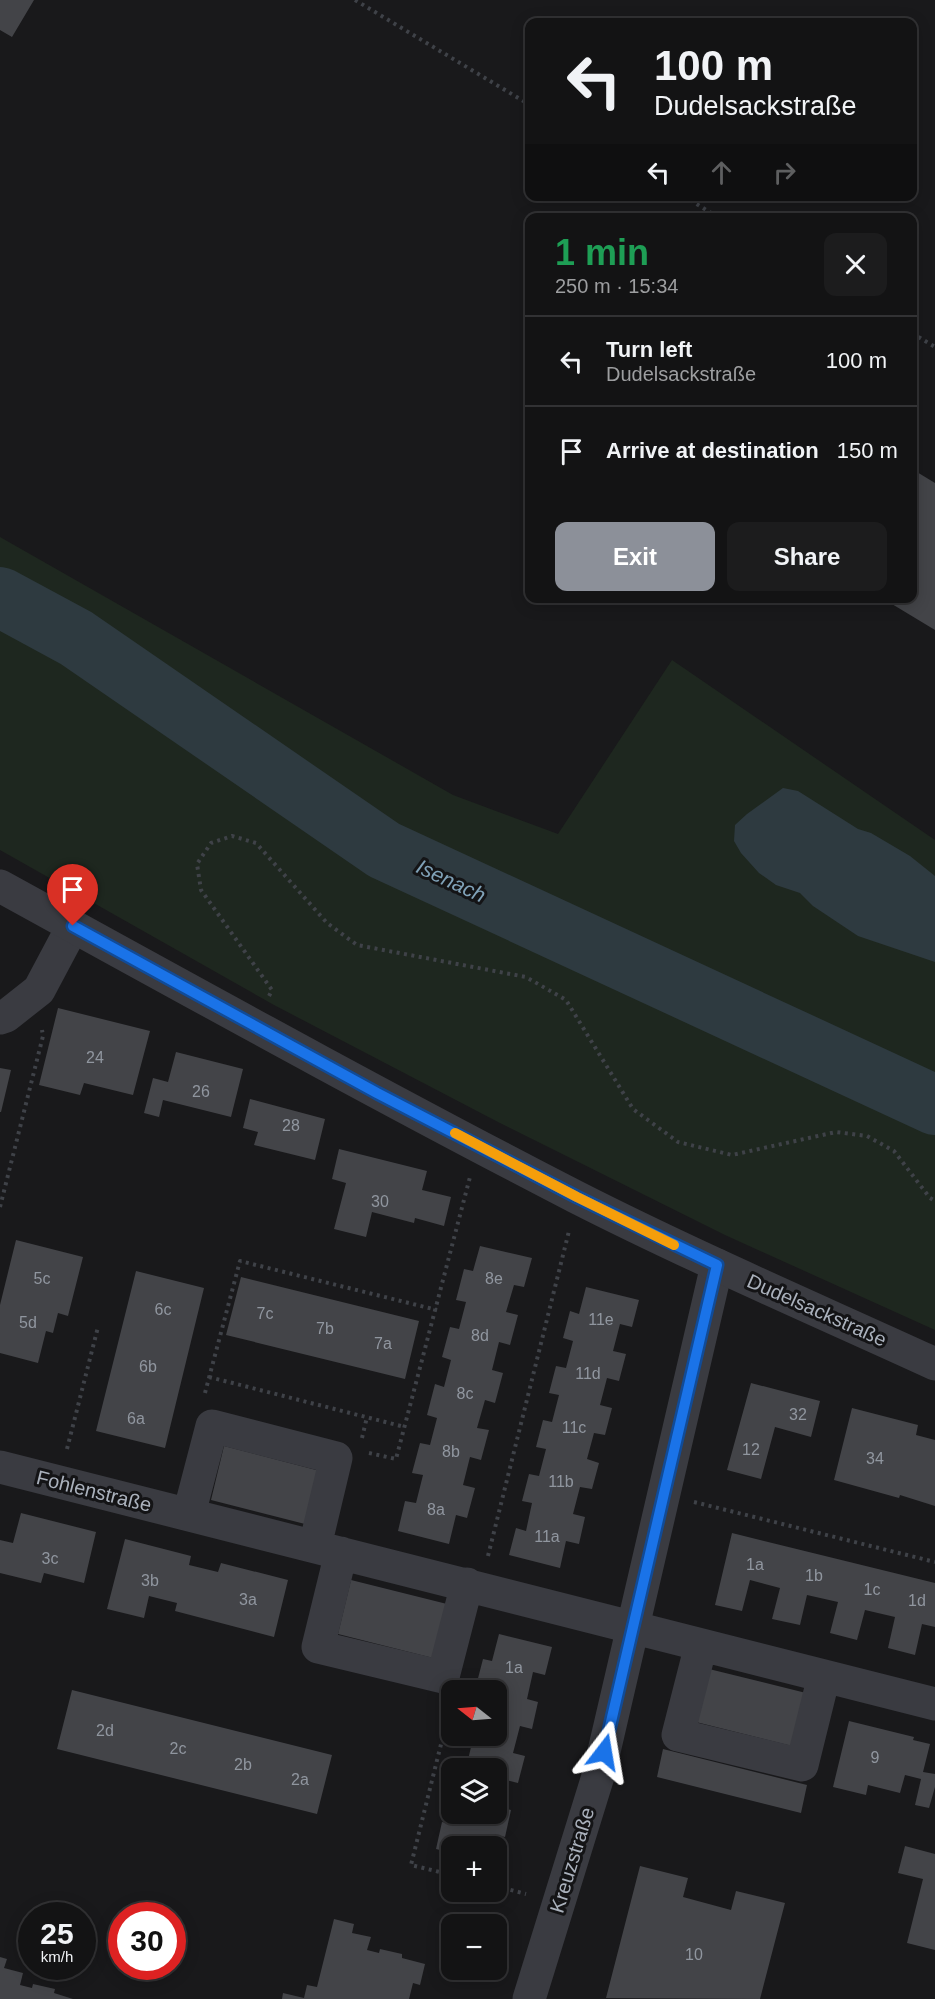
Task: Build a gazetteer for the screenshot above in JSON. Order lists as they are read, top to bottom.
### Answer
{
  "streets": {
    "street": ["Dudelsackstraße", "Fohlenstraße", "Kreuzstraße"]
  },
  "crossings": [
    ["Dudelsackstraße", "Kreuzstraße"],
    ["Fohlenstraße", "Kreuzstraße"]
  ],
  "water": ["Isenach"],
  "house_numbers": [
    "24",
    "26",
    "28",
    "30",
    "5c",
    "8e",
    "6c",
    "7c",
    "11e",
    "5d",
    "7b",
    "8d",
    "7a",
    "6b",
    "11d",
    "8c",
    "32",
    "6a",
    "11c",
    "12",
    "8b",
    "34",
    "11b",
    "8a",
    "11a",
    "3c",
    "1a",
    "1b",
    "3b",
    "1c",
    "3a",
    "1d",
    "1a",
    "2d",
    "2c",
    "9",
    "2b",
    "2a",
    "10"
  ],
  "north": "left",
  "page": {
    "turn": ["100 m", "Dudelsackstraße"],
    "heading": ["1 min", "250 m · 15:34"],
    "list": [
      {
        "name": "Turn left",
        "note": "Dudelsackstraße",
        "value": "100 m"
      },
      {
        "name": "Arrive at destination",
        "value": "150 m"
      }
    ],
    "buttons": ["Exit", "Share"],
    "map_buttons": ["+", "−"],
    "speed": "25 km/h",
    "limit": "30"
  }
}
